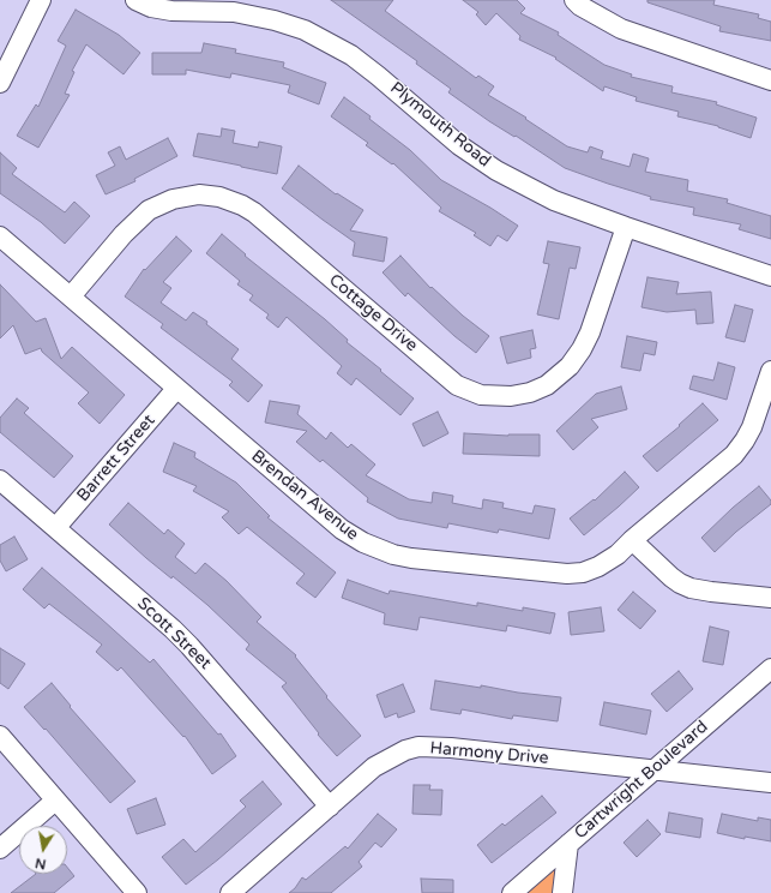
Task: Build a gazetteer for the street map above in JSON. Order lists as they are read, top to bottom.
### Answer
{
  "streets": {
    "street": [
      "Plymouth Road",
      "Cottage Drive",
      "Barrett Street",
      "Brendan Avenue",
      "Scott Street",
      "Harmony Drive",
      "Cartwright Boulevard"
    ]
  },
  "crossings": [
    ["Plymouth Road", "Cottage Drive"],
    ["Cottage Drive", "Brendan Avenue"],
    ["Barrett Street", "Brendan Avenue"],
    ["Barrett Street", "Scott Street"],
    ["Scott Street", "Harmony Drive"],
    ["Harmony Drive", "Cartwright Boulevard"]
  ],
  "north": "bottom"
}
